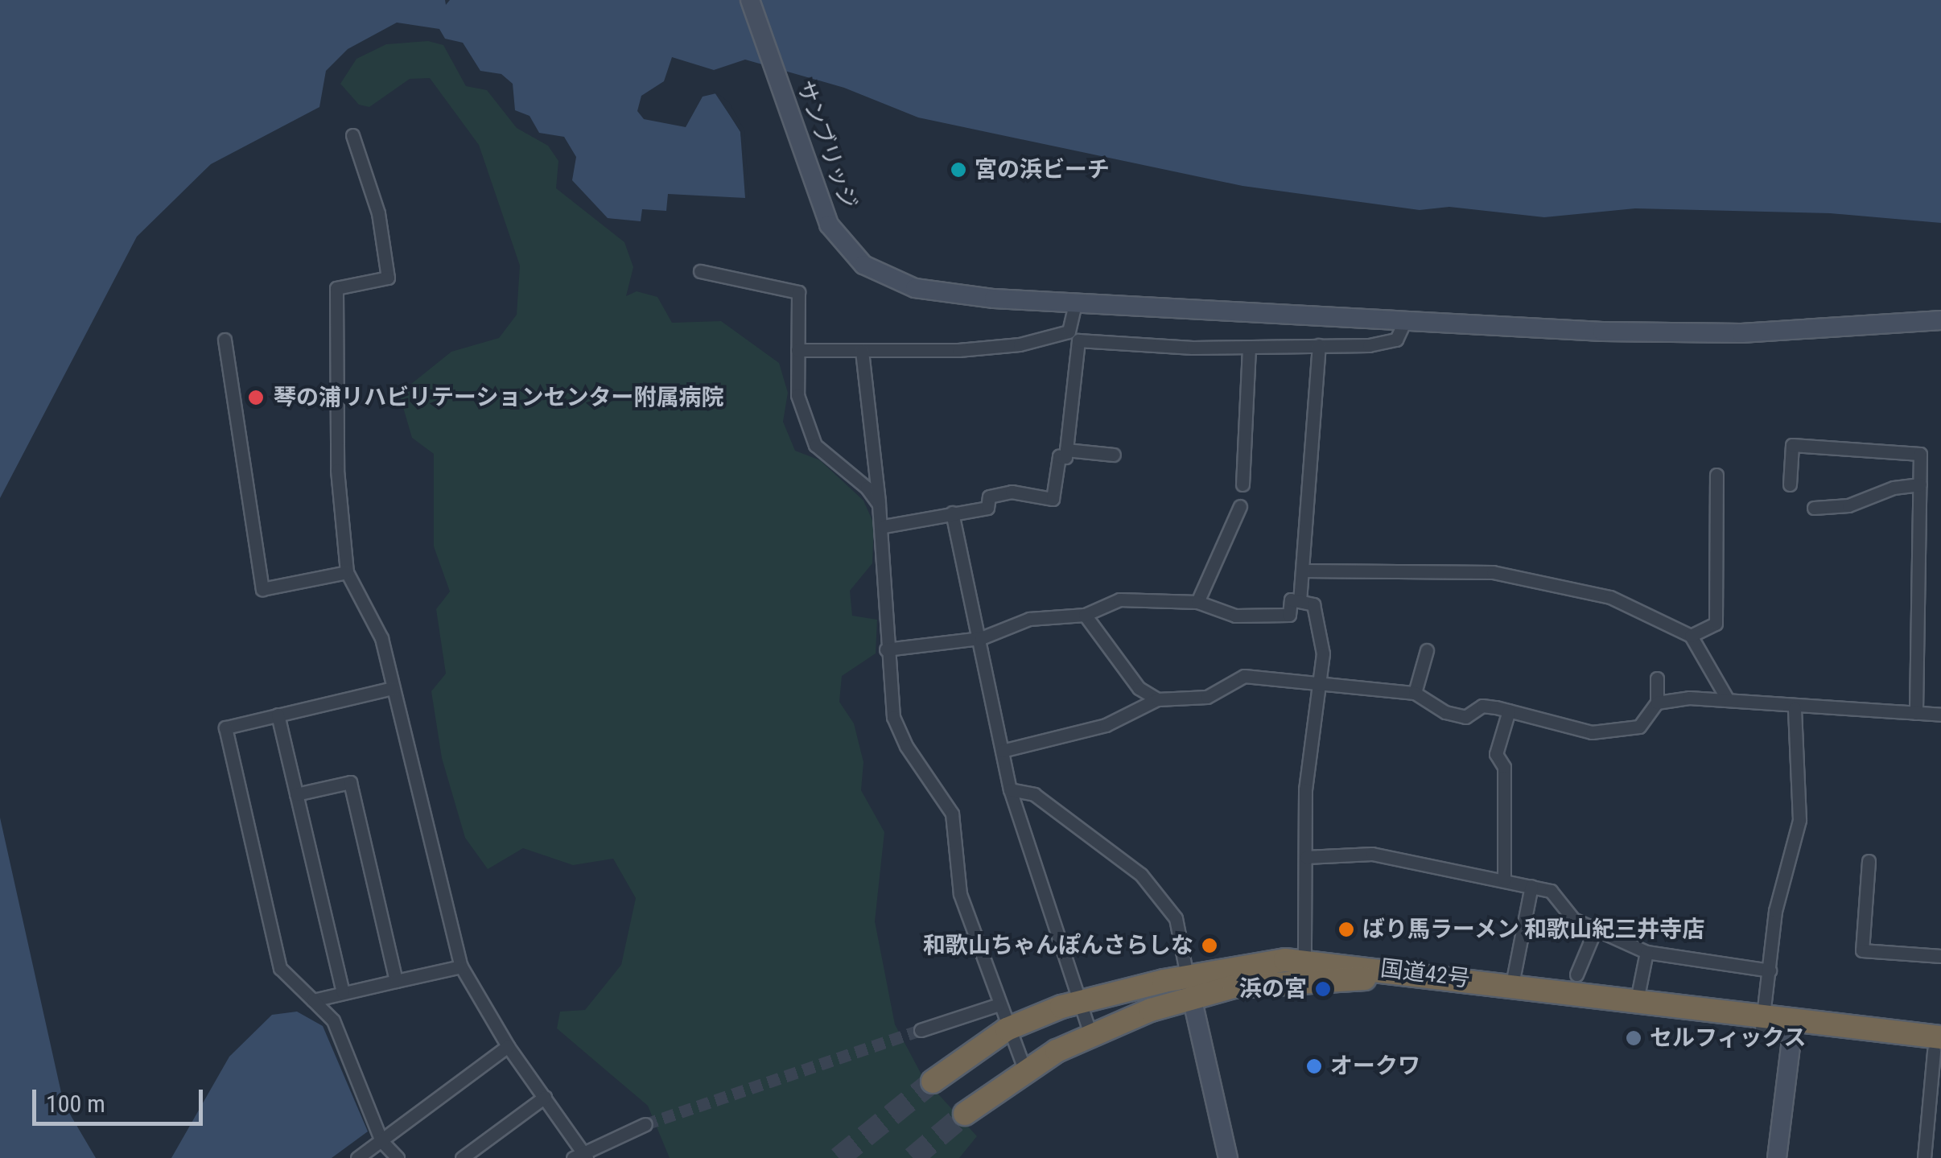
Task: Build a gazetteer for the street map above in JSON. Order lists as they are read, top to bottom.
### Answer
{
  "streets": {
    "highway": ["国道42号"],
    "street": ["サンブリッジ"]
  },
  "places": [
    "宮の浜ビーチ",
    "琴の浦リハビリテーションセンター附属病院",
    "ばり馬ラーメン 和歌山紀三井寺店",
    "和歌山ちゃんぽんさらしな",
    "浜の宮",
    "セルフィックス",
    "オークワ"
  ],
  "scale_bar": "100 m"
}
